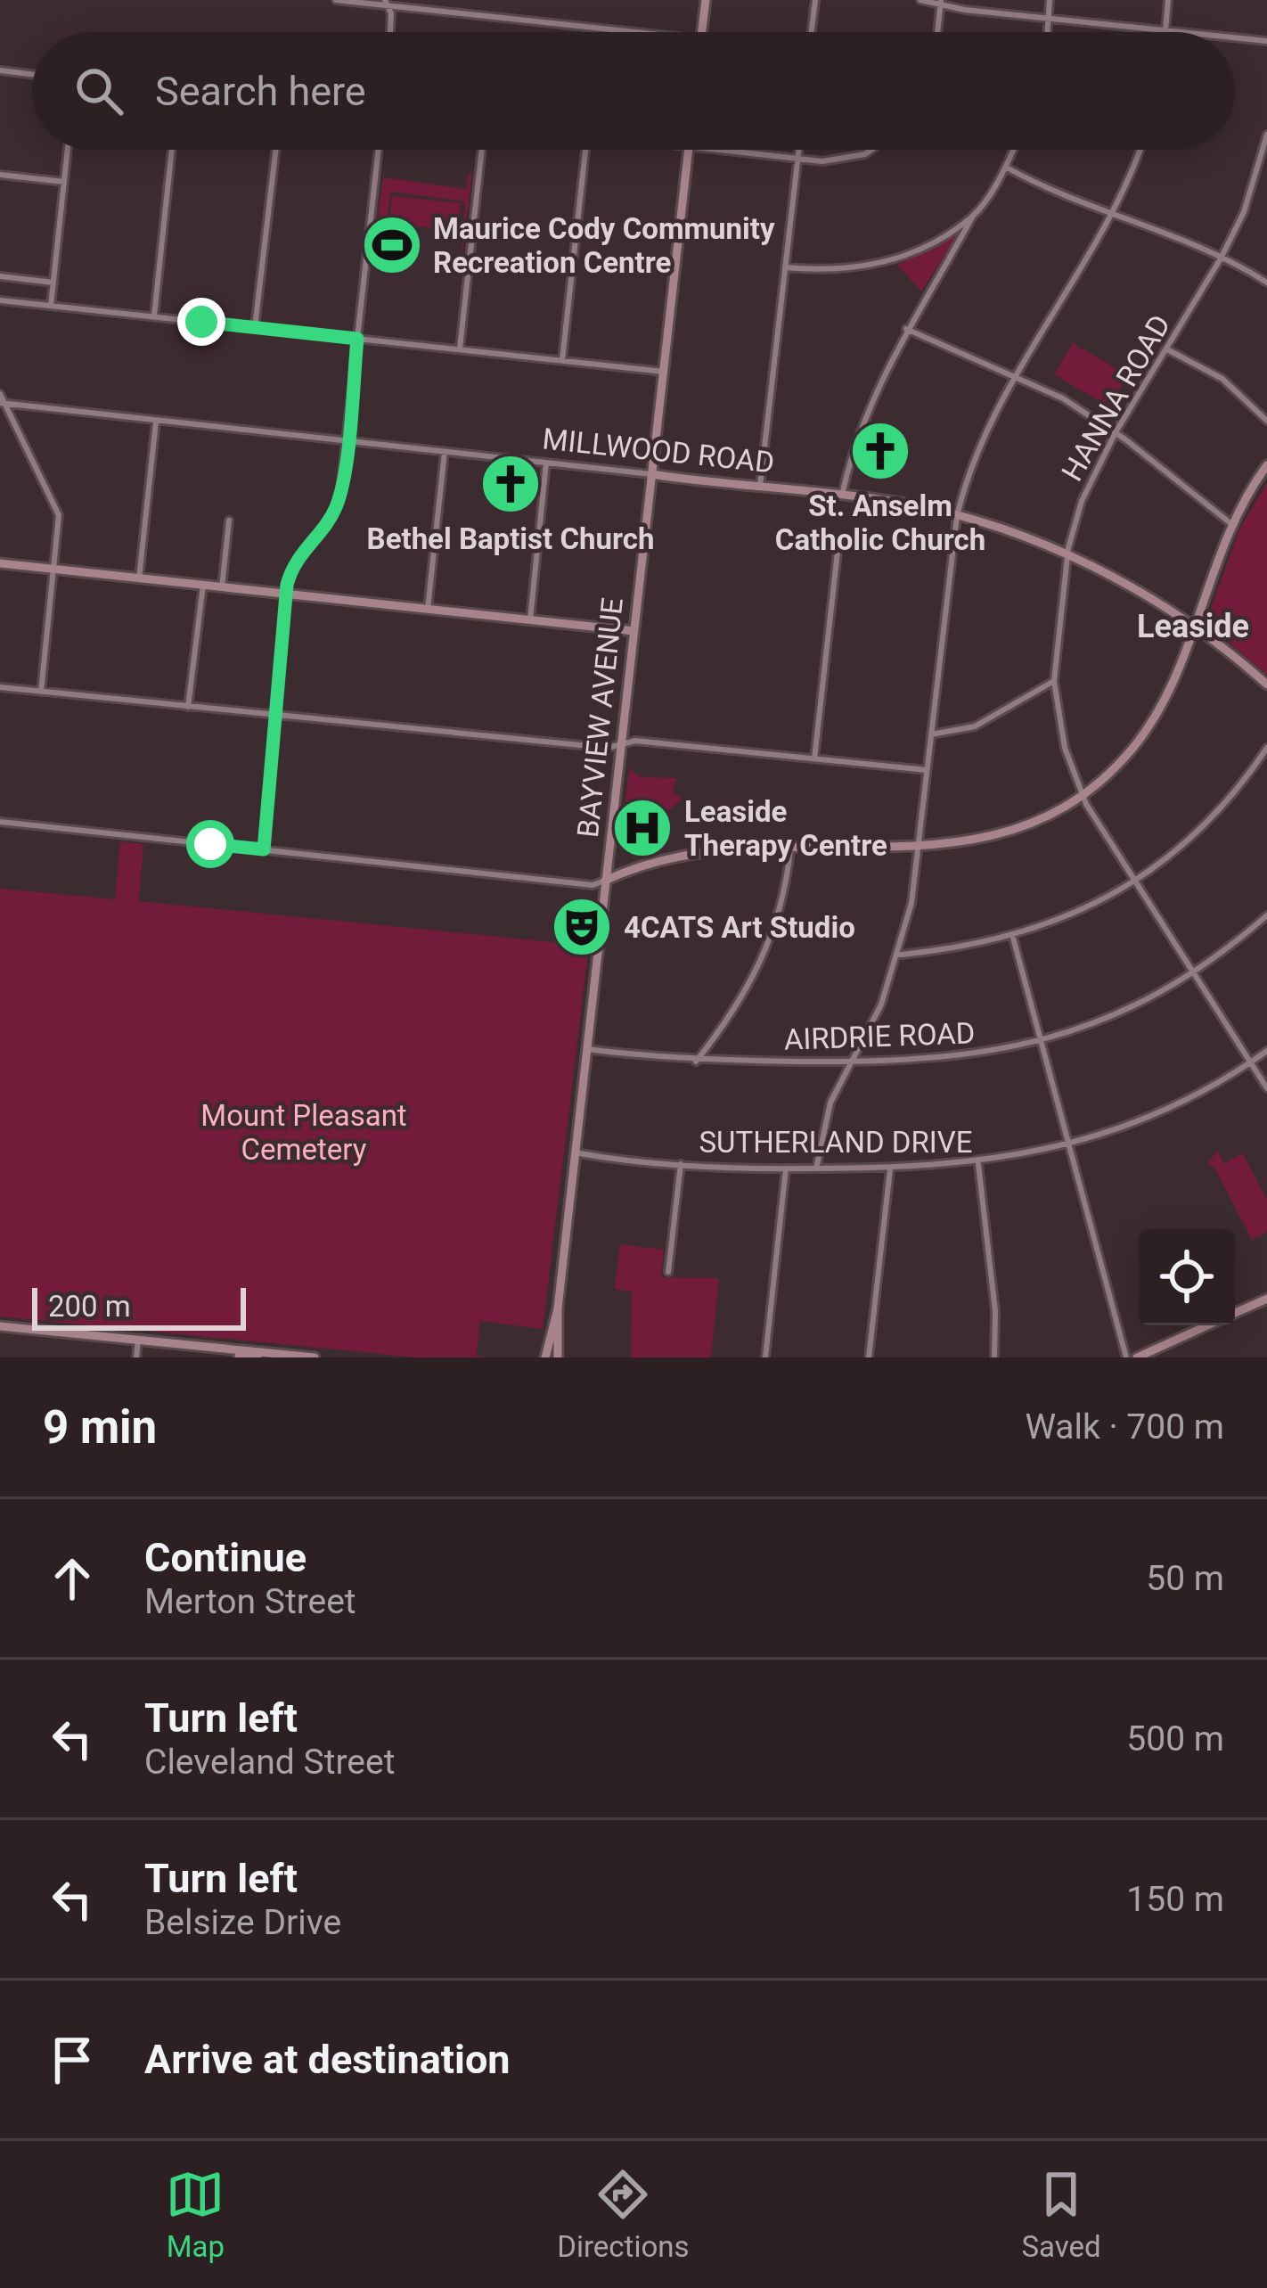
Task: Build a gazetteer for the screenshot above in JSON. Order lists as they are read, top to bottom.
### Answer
{
  "streets": {
    "street": [
      "HANNA ROAD",
      "MILLWOOD ROAD",
      "BAYVIEW AVENUE",
      "AIRDRIE ROAD",
      "SUTHERLAND DRIVE"
    ]
  },
  "crossings": [
    ["HANNA ROAD", "MILLWOOD ROAD"],
    ["HANNA ROAD", "AIRDRIE ROAD"],
    ["HANNA ROAD", "SUTHERLAND DRIVE"],
    ["MILLWOOD ROAD", "BAYVIEW AVENUE"],
    ["BAYVIEW AVENUE", "AIRDRIE ROAD"],
    ["BAYVIEW AVENUE", "SUTHERLAND DRIVE"]
  ],
  "districts": ["Leaside"],
  "parks": ["Mount Pleasant Cemetery"],
  "places": {
    "sports": ["Maurice Cody Community Recreation Centre"],
    "church": ["St. Anselm Catholic Church", "Bethel Baptist Church"],
    "hospital": ["Leaside Therapy Centre"],
    "theatre": ["4CATS Art Studio"]
  },
  "scale_bar": "200 m",
  "page": {
    "search": "Search here",
    "scale": "200 m",
    "heading": ["9 min", "Walk · 700 m"],
    "list": [
      ["Continue", "Merton Street", "50 m"],
      ["Turn left", "Cleveland Street", "500 m"],
      ["Turn left", "Belsize Drive", "150 m"],
      "Arrive at destination"
    ],
    "nav": ["Map", "Directions", "Saved"]
  }
}
